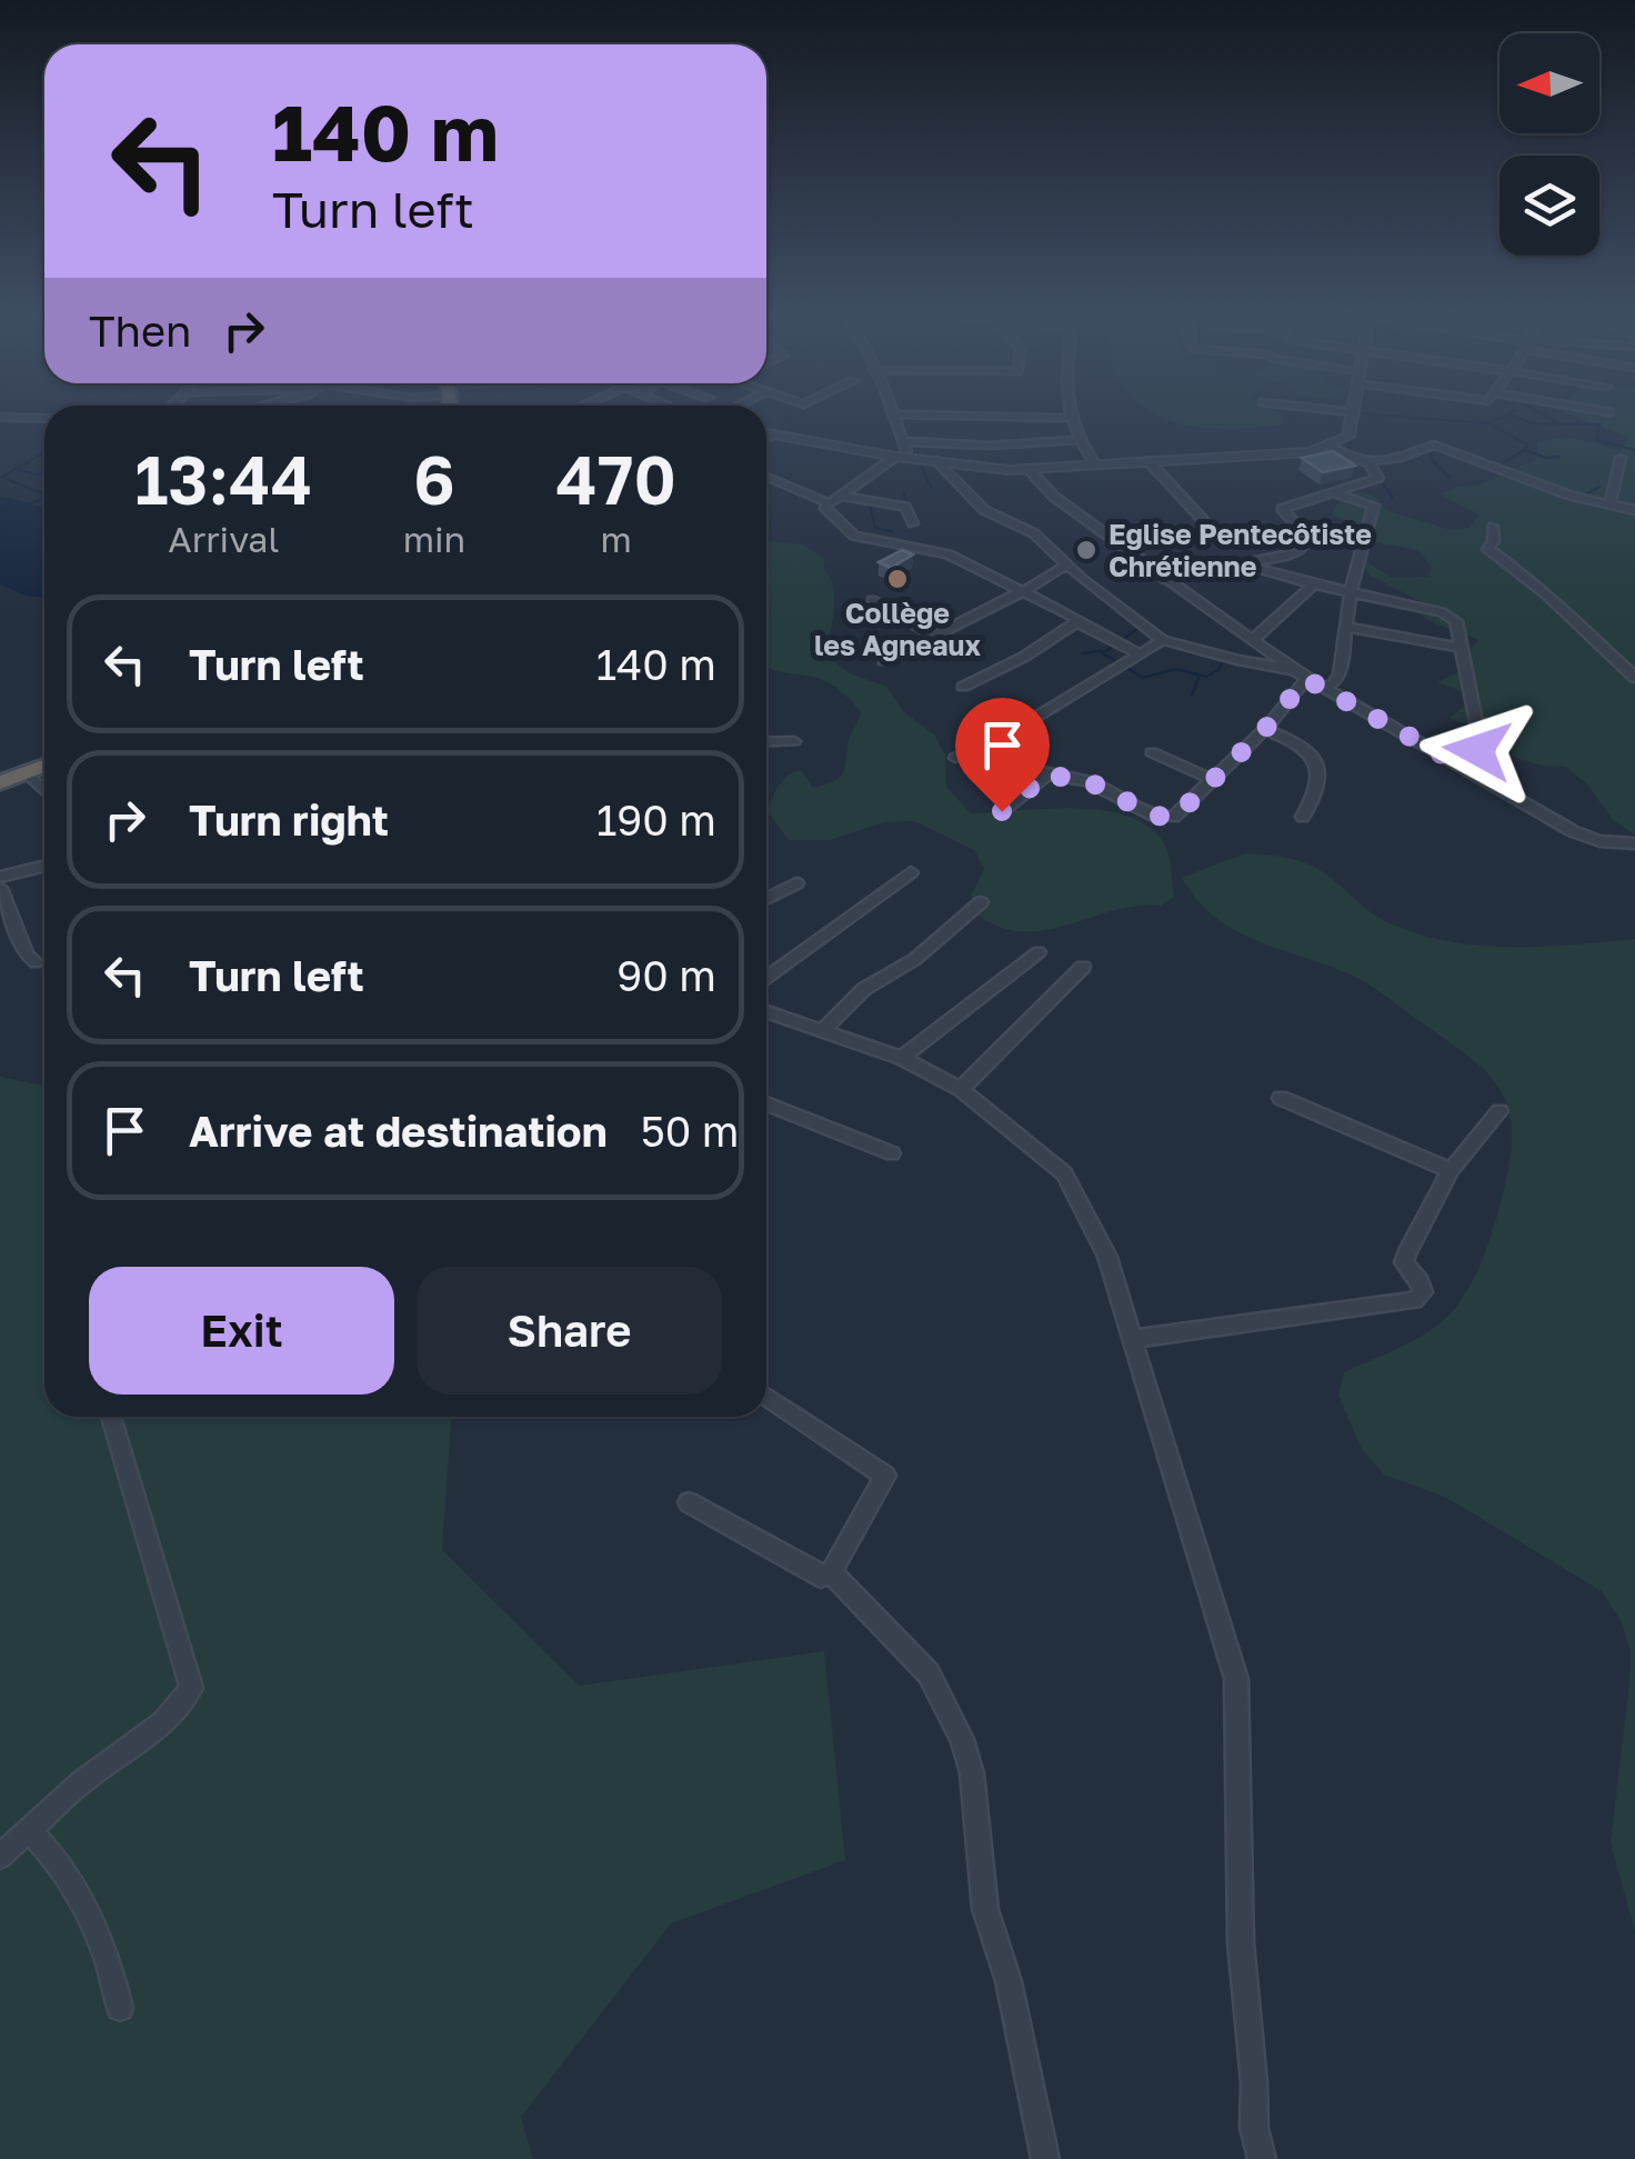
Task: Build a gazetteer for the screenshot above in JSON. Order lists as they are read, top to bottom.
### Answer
{
  "places": ["Eglise Pentecôtiste Chrétienne", "Collège les Agneaux"],
  "north": "left",
  "page": {
    "turn": ["140 m", "Turn left"],
    "then": "Then",
    "eta": [
      "13:44",
      "Arrival",
      "6",
      "min",
      "470",
      "m"
    ],
    "list": [
      {
        "name": "Turn left",
        "value": "140 m"
      },
      {
        "name": "Turn right",
        "value": "190 m"
      },
      {
        "name": "Turn left",
        "value": "90 m"
      },
      {
        "name": "Arrive at destination",
        "value": "50 m"
      }
    ],
    "buttons": ["Exit", "Share"]
  }
}
